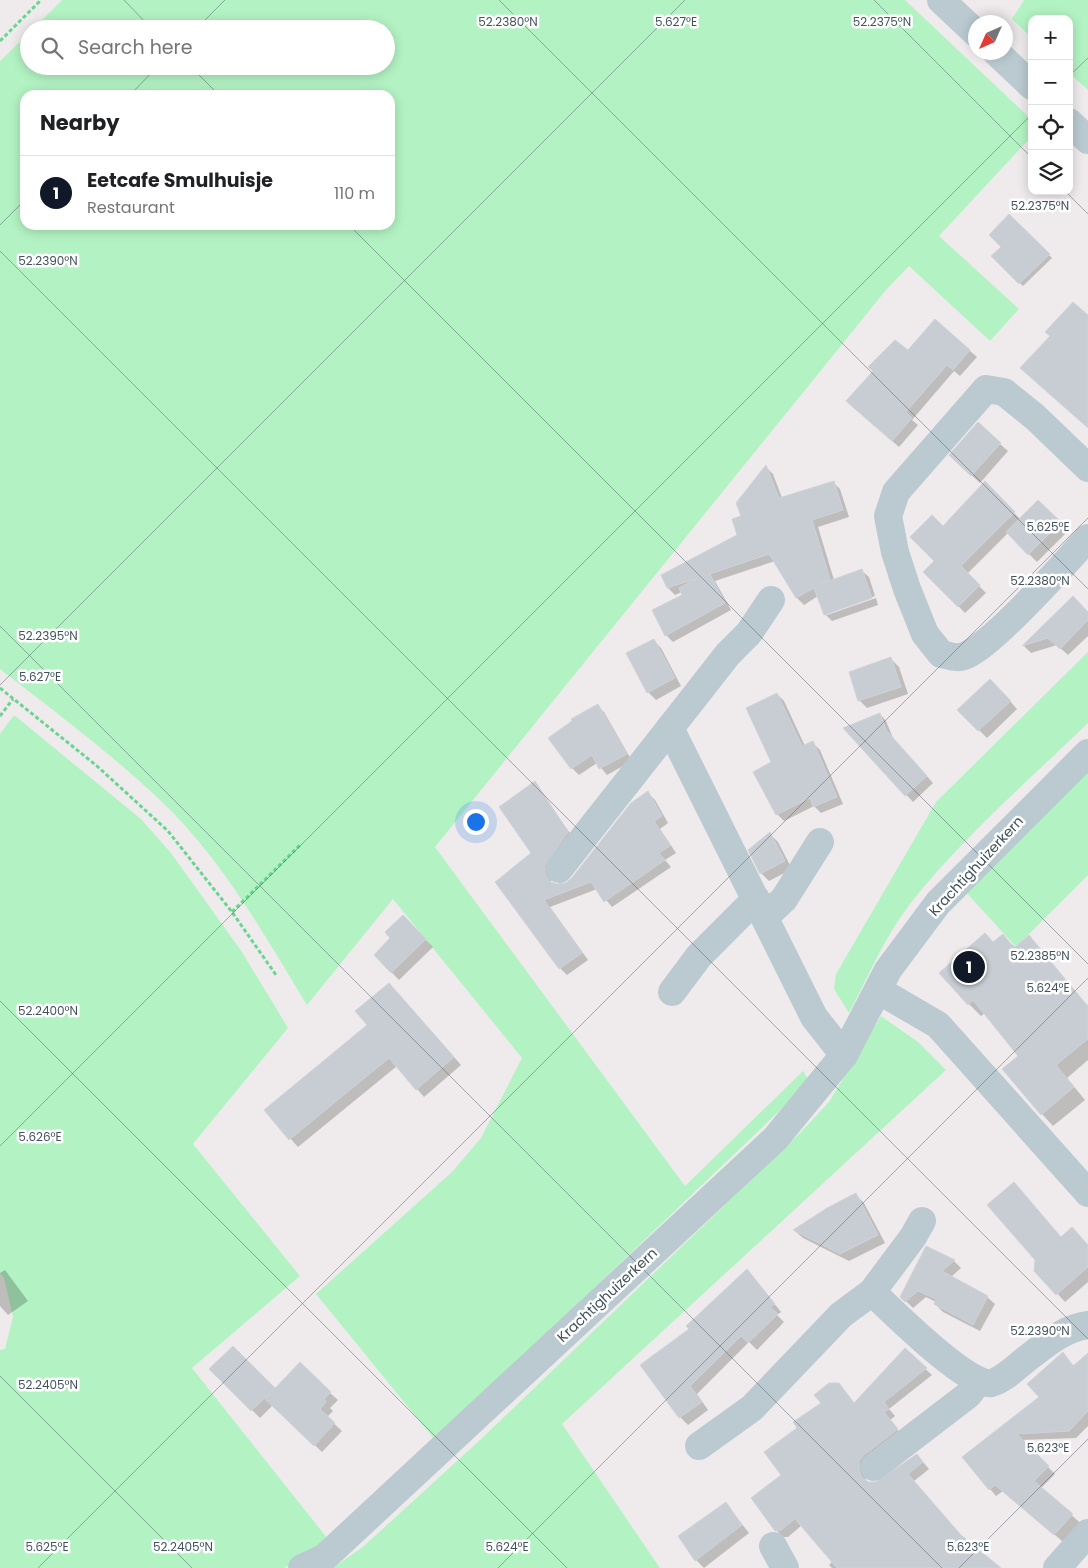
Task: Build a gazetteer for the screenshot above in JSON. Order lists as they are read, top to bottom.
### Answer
{
  "streets": {
    "street": ["Krachtighuizerkern"]
  },
  "north": "bottom left",
  "page": {
    "map_buttons": ["+", "−"],
    "search": "Search here",
    "heading": "Nearby",
    "list": [
      {
        "mark": "1",
        "name": "Eetcafe Smulhuisje",
        "note": "Restaurant",
        "value": "110 m"
      }
    ],
    "pins": "1"
  },
  "coordinates": [
    "52.2380°N",
    "5.627°E",
    "52.2375°N",
    "52.2390°N",
    "5.625°E",
    "52.2395°N",
    "52.2385°N",
    "5.624°E",
    "52.2400°N",
    "5.626°E",
    "52.2405°N",
    "5.623°E"
  ]
}
